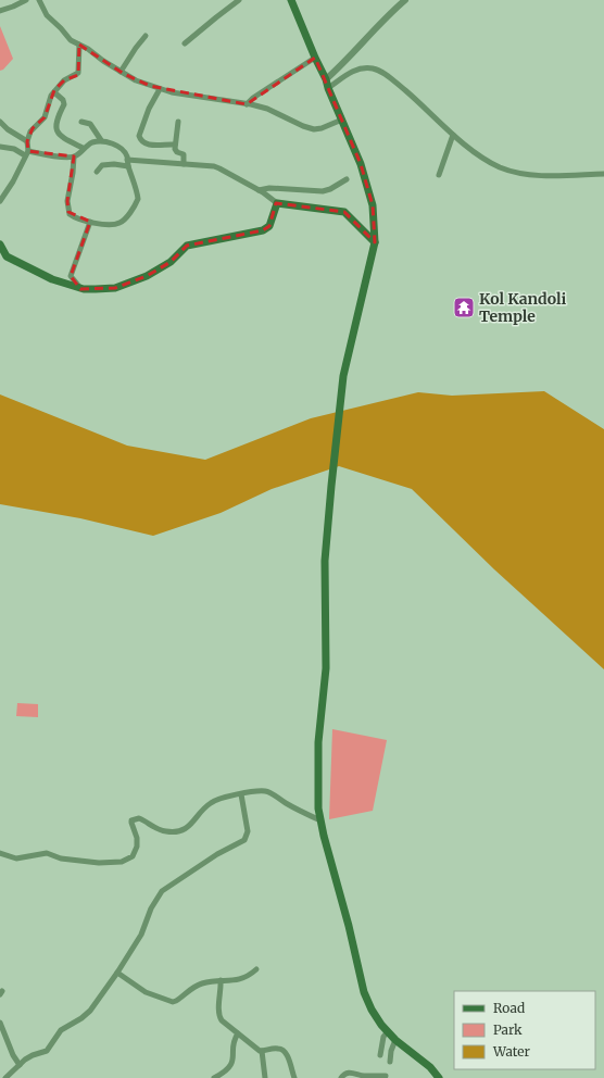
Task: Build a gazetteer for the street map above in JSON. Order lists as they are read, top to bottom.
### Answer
{
  "places": {
    "temple": ["Kol Kandoli Temple"]
  },
  "legend": ["Road", "Park", "Water"]
}
